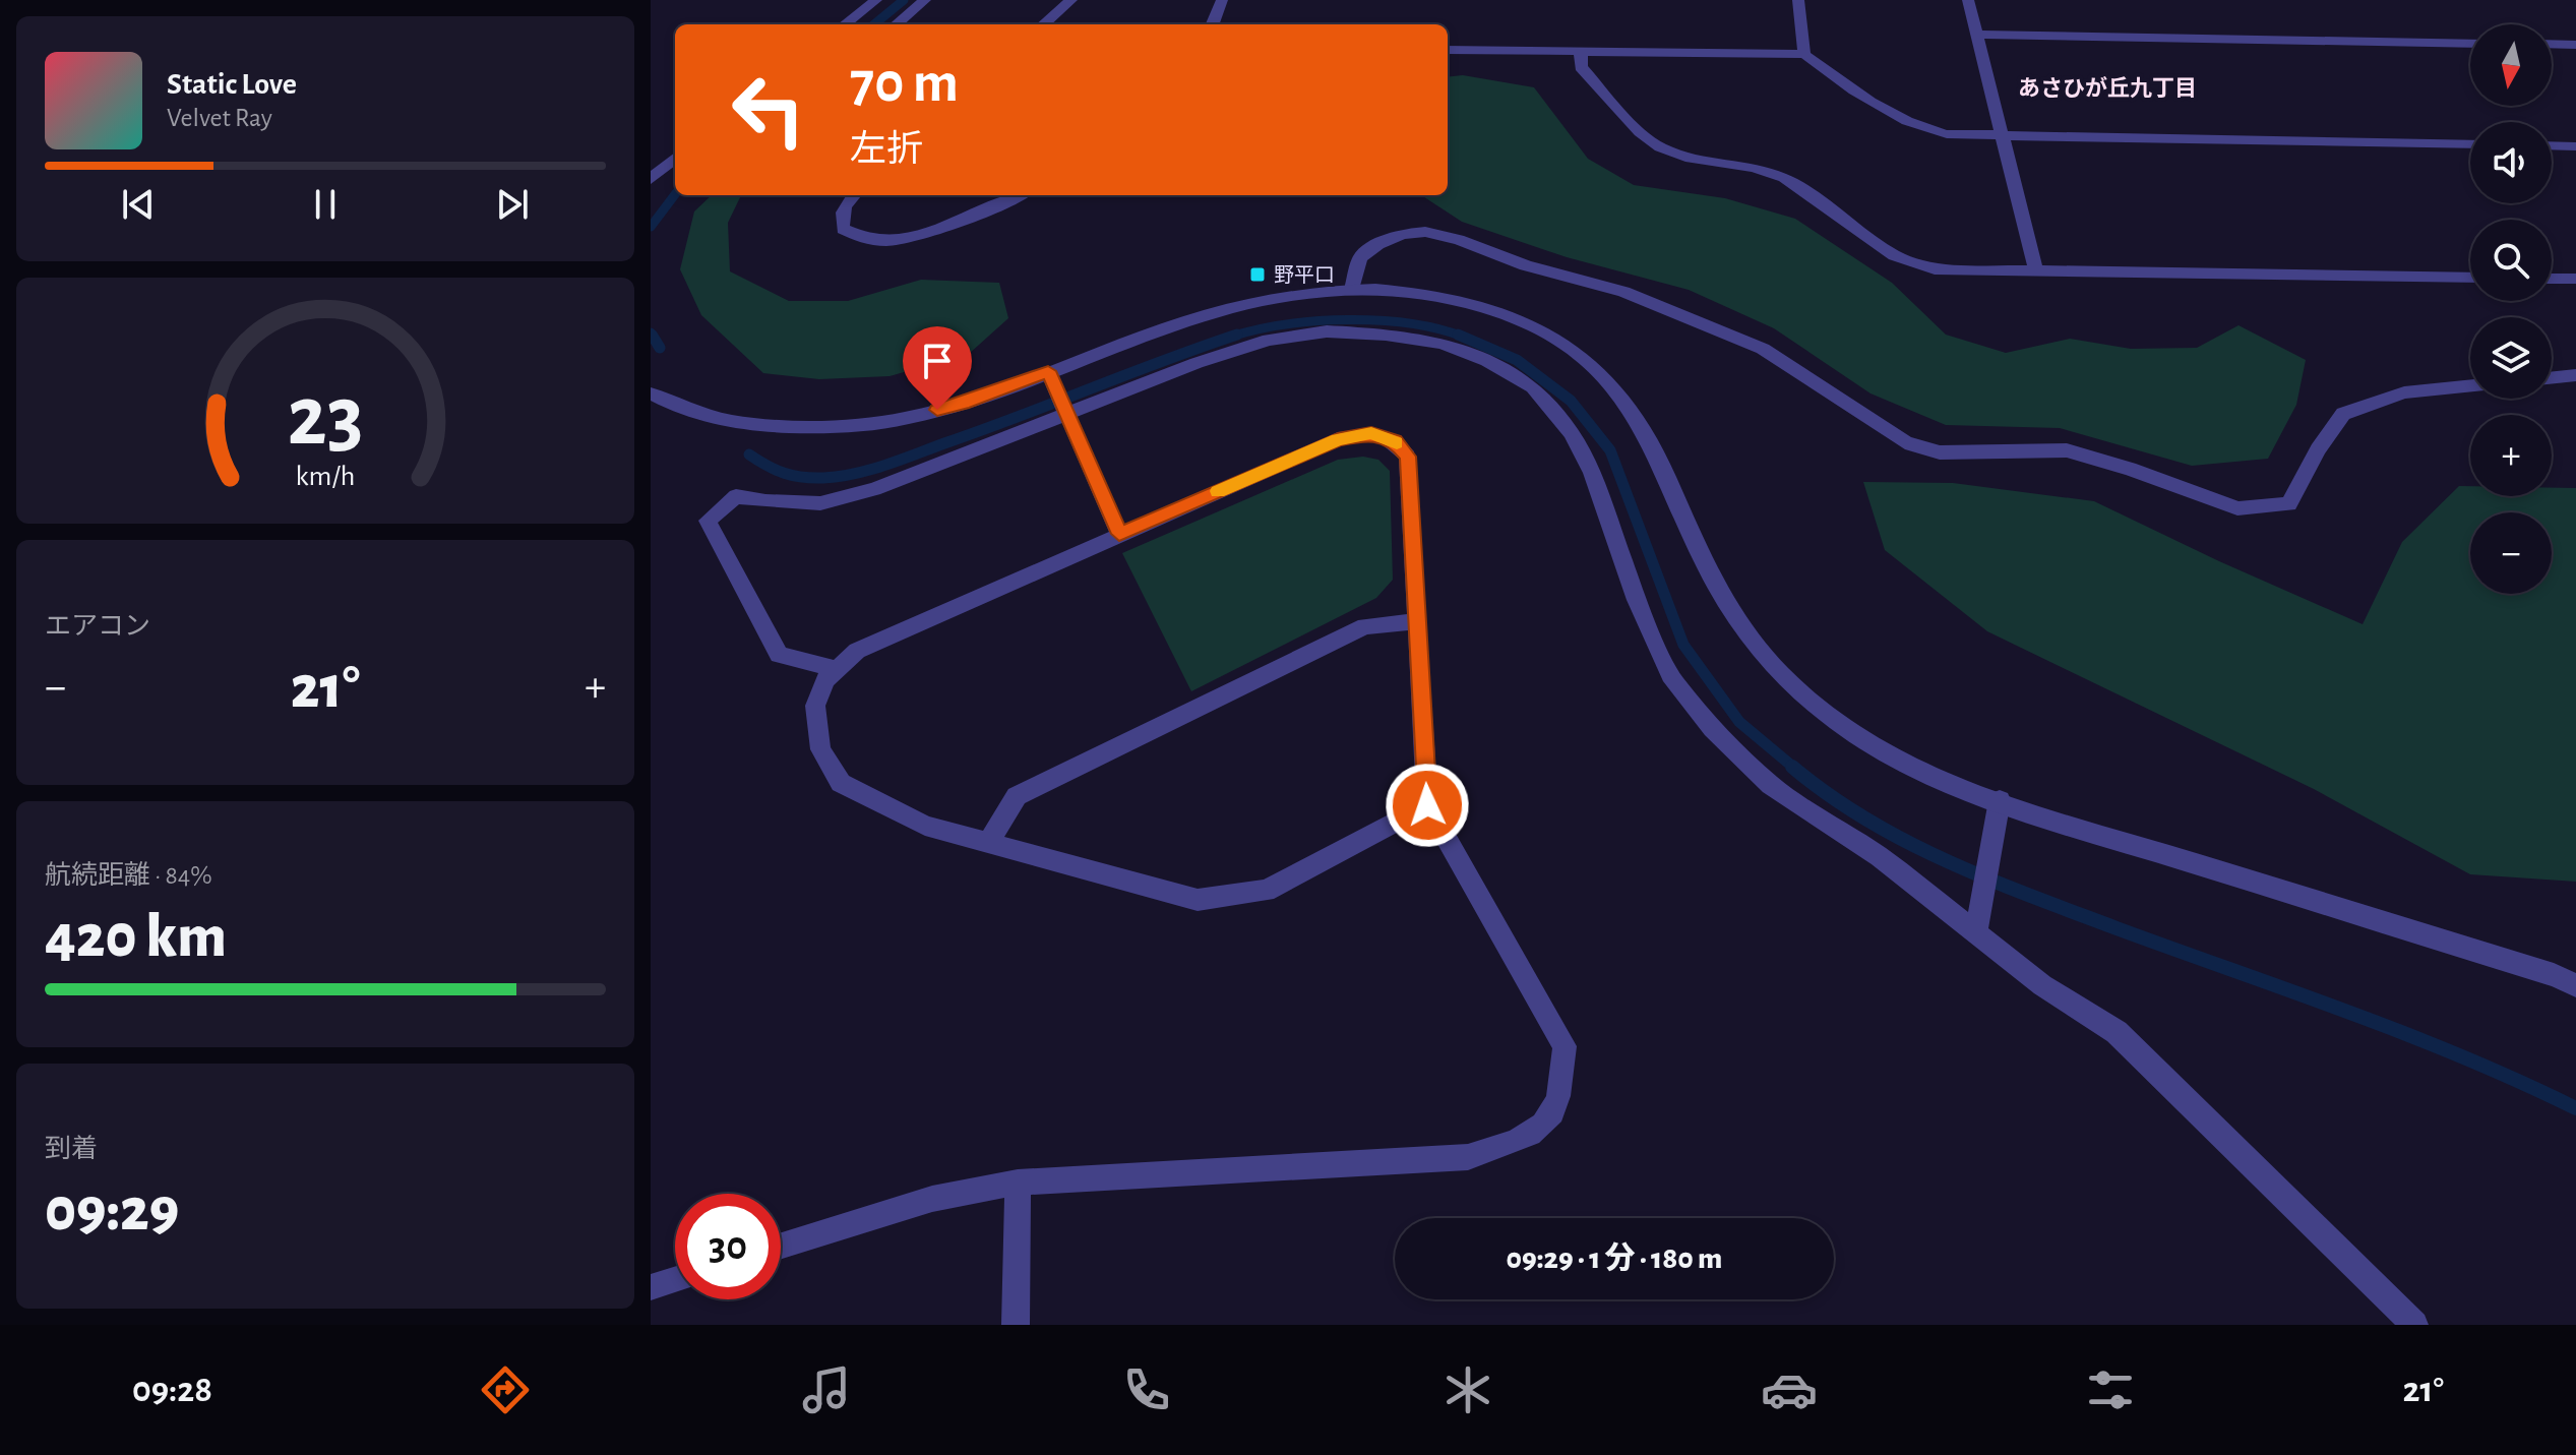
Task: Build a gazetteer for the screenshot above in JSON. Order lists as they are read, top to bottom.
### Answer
{
  "districts": ["あさひが丘九丁目"],
  "places": {
    "transit": ["野平口"]
  },
  "north": "bottom",
  "page": {
    "map_buttons": ["+", "−"],
    "turn": ["70 m", "左折"],
    "song": ["Static Love", "Velvet Ray"],
    "tile": [
      "エアコン",
      ["航続距離 · 84%", "420 km"],
      ["到着", "09:29"]
    ],
    "heat": ["−", "21°", "+"],
    "limit": "30",
    "trip": "09:29 · 1 分 · 180 m",
    "tabs": ["09:28", "21°"],
    "gauge": ["23", "km/h"]
  }
}
